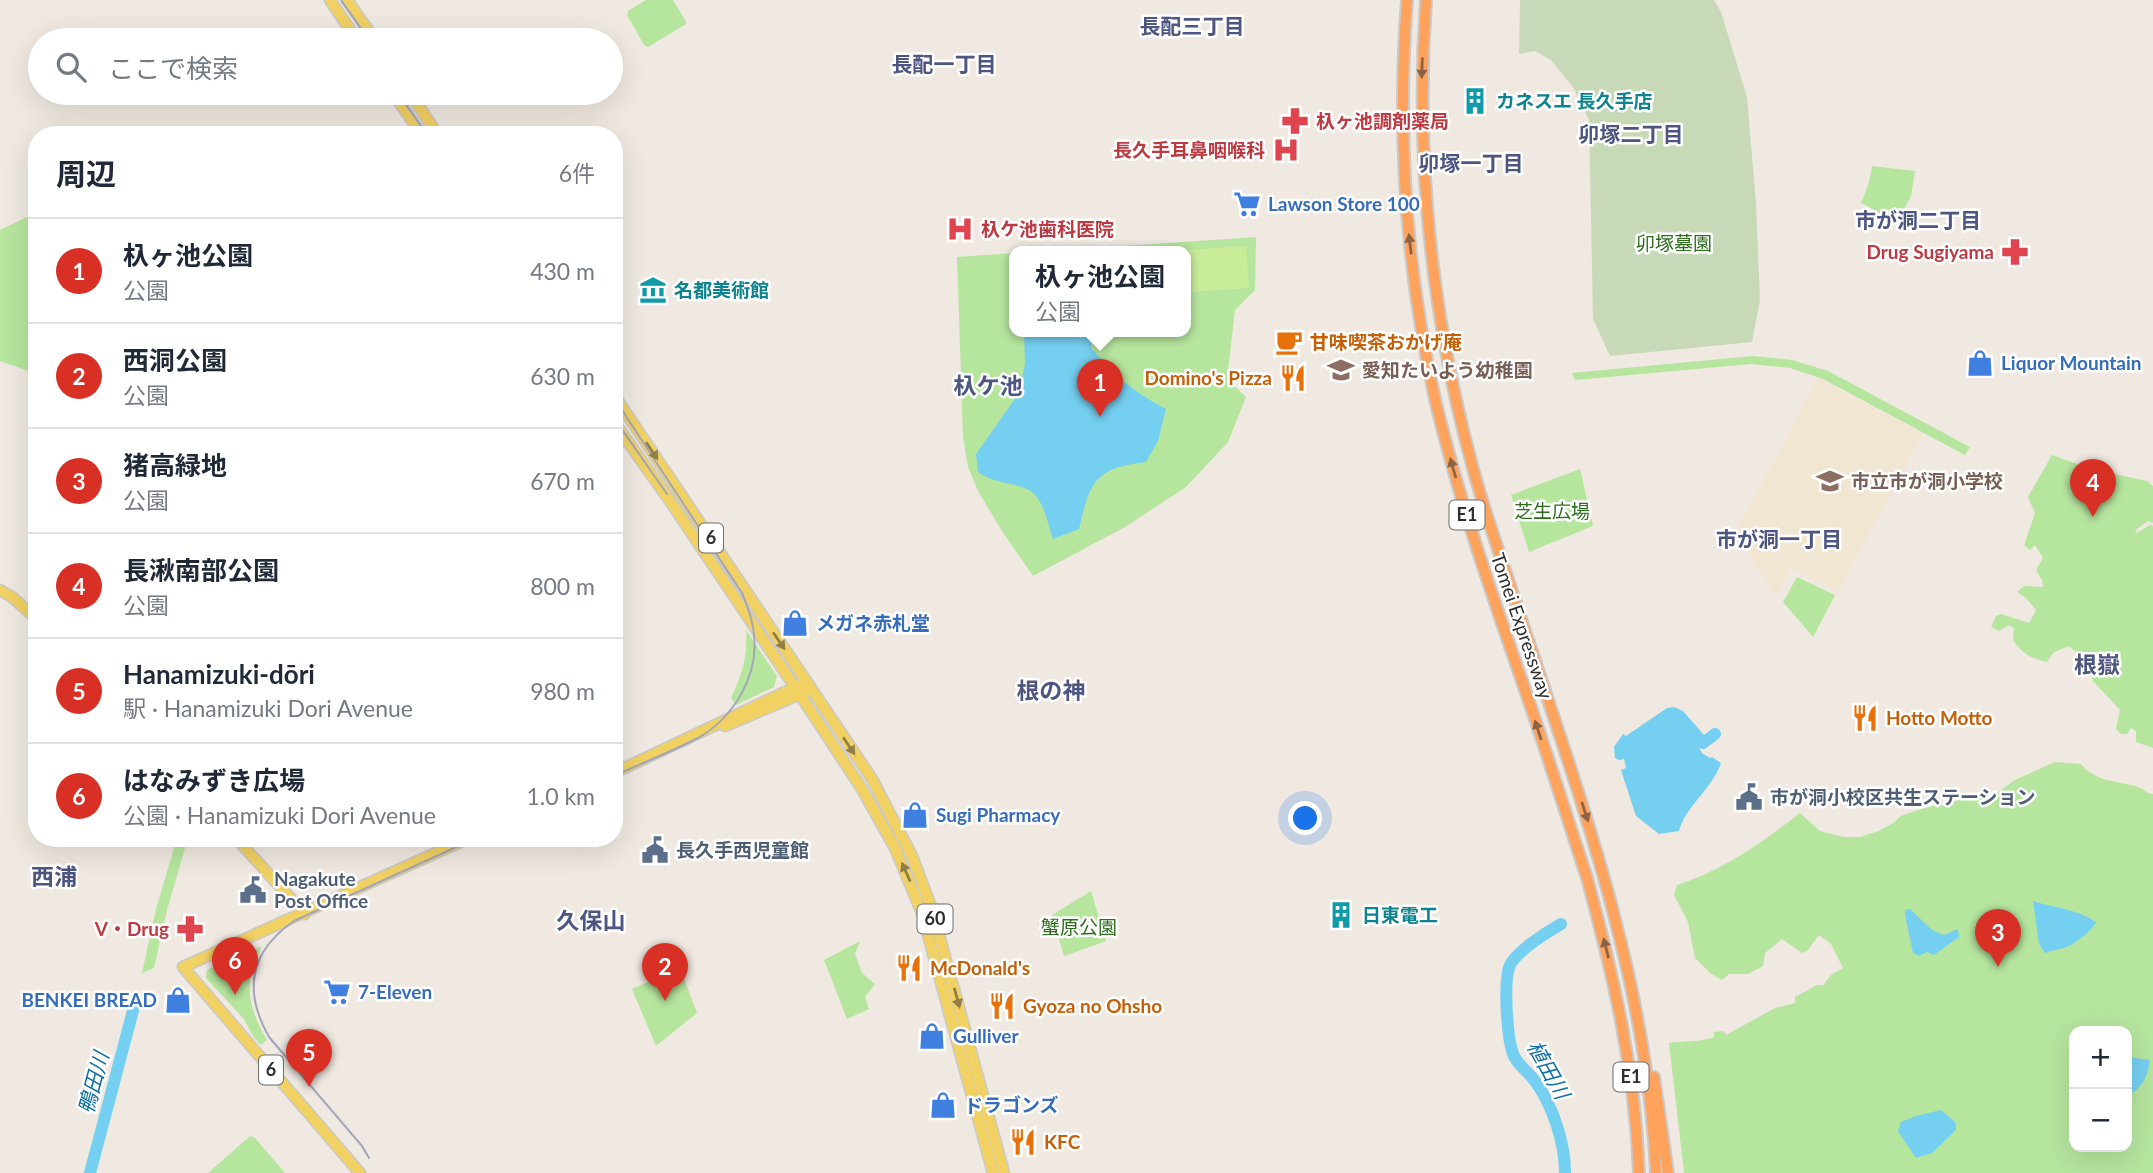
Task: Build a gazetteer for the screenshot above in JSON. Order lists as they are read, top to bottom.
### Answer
{
  "streets": {
    "highway": ["E1", "Tomei Expressway"],
    "main road": ["6", "60"]
  },
  "crossings": [
    ["6", "60"]
  ],
  "districts": [
    "長配三丁目",
    "長配一丁目",
    "卯塚二丁目",
    "卯塚一丁目",
    "市が洞二丁目",
    "杁ケ池",
    "市が洞一丁目",
    "根嶽",
    "根の神",
    "西浦",
    "久保山"
  ],
  "water": ["植田川", "鴨田川"],
  "parks": ["卯塚墓園", "芝生広場", "蟹原公園"],
  "places": {
    "building": ["カネスエ 長久手店", "日東電工"],
    "pharmacy": ["杁ヶ池調剤薬局", "Drug Sugiyama", "V・Drug"],
    "hospital": ["長久手耳鼻咽喉科", "杁ケ池歯科医院"],
    "supermarket": ["Lawson Store 100", "7-Eleven"],
    "museum": ["名都美術館"],
    "cafe": ["甘味喫茶おかげ庵"],
    "shop": [
      "Liquor Mountain",
      "メガネ赤札堂",
      "Sugi Pharmacy",
      "BENKEI BREAD",
      "Gulliver",
      "ドラゴンズ"
    ],
    "school or university": ["愛知たいよう幼稚園", "市立市が洞小学校"],
    "restaurant": [
      "Domino's Pizza",
      "Hotto Motto",
      "McDonald's",
      "Gyoza no Ohsho",
      "KFC"
    ],
    "public building": ["市が洞小校区共生ステーション", "長久手西児童館", "Nagakute Post Office"]
  },
  "page": {
    "search": "ここで検索",
    "heading": ["周辺", "6件"],
    "list": [
      {
        "mark": "1",
        "name": "杁ヶ池公園",
        "note": "公園",
        "value": "430 m"
      },
      {
        "mark": "2",
        "name": "西洞公園",
        "note": "公園",
        "value": "630 m"
      },
      {
        "mark": "3",
        "name": "猪高緑地",
        "note": "公園",
        "value": "670 m"
      },
      {
        "mark": "4",
        "name": "長湫南部公園",
        "note": "公園",
        "value": "800 m"
      },
      {
        "mark": "5",
        "name": "Hanamizuki-dōri",
        "note": "駅 · Hanamizuki Dori Avenue",
        "value": "980 m"
      },
      {
        "mark": "6",
        "name": "はなみずき広場",
        "note": "公園 · Hanamizuki Dori Avenue",
        "value": "1.0 km"
      }
    ],
    "popup": ["杁ヶ池公園", "公園"],
    "pins": [
      "1",
      "4",
      "3",
      "6",
      "2",
      "5"
    ],
    "map_buttons": ["+", "−"]
  }
}
